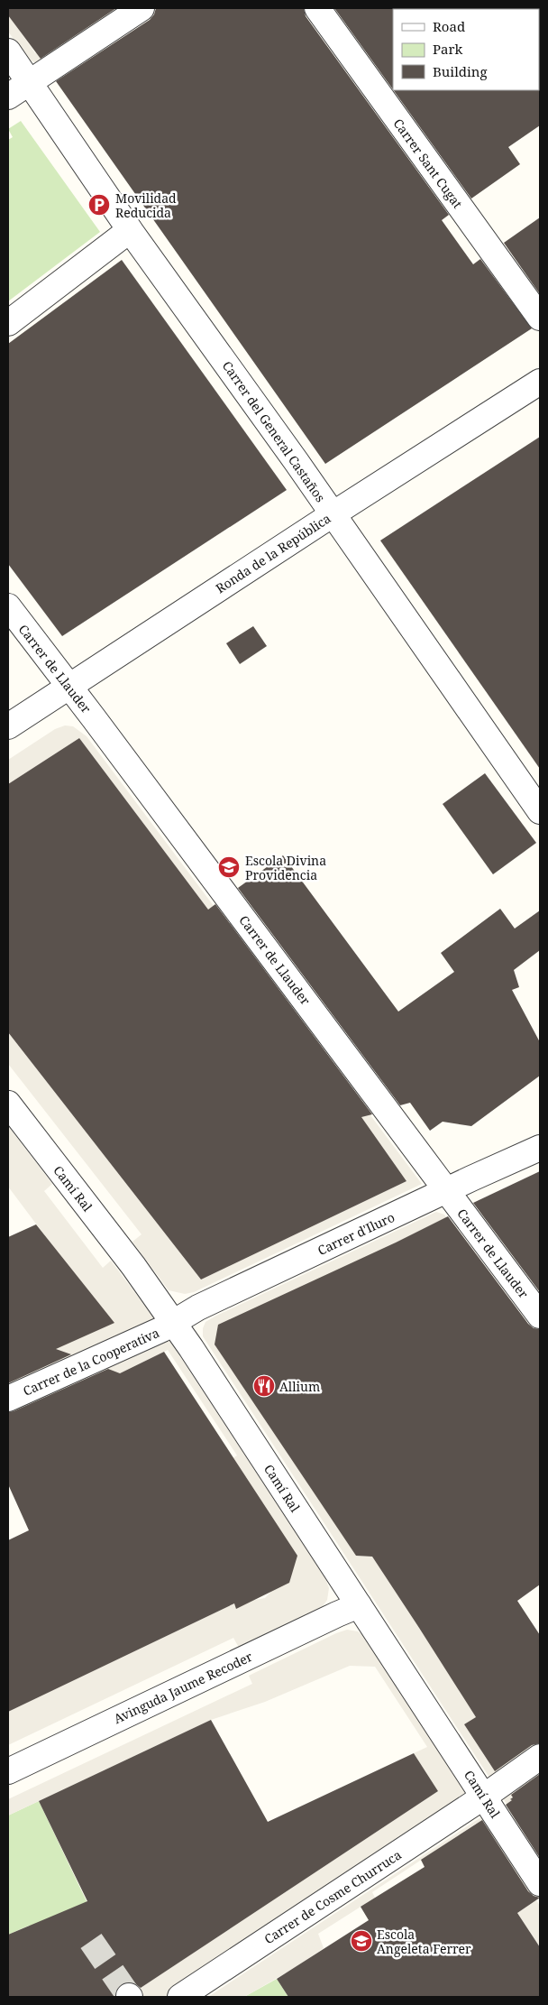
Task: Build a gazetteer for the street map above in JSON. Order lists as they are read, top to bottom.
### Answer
{
  "streets": {
    "street": [
      "Carrer Sant Cugat",
      "Carrer del General Castaños",
      "Ronda de la República",
      "Carrer de Llauder",
      "Camí Ral",
      "Carrer d'Iluro",
      "Carrer de la Cooperativa",
      "Avinguda Jaume Recoder",
      "Carrer de Cosme Churruca"
    ]
  },
  "crossings": [
    ["Carrer del General Castaños", "Ronda de la República"],
    ["Ronda de la República", "Carrer de Llauder"],
    ["Carrer de Llauder", "Carrer d'Iluro"],
    ["Camí Ral", "Carrer d'Iluro"],
    ["Camí Ral", "Carrer de la Cooperativa"],
    ["Camí Ral", "Avinguda Jaume Recoder"],
    ["Camí Ral", "Carrer de Cosme Churruca"],
    ["Carrer d'Iluro", "Carrer de la Cooperativa"]
  ],
  "places": {
    "parking": ["Movilidad Reducida"],
    "school or university": ["Escola Divina Providencia", "Escola Angeleta Ferrer"],
    "restaurant": ["Allium"]
  },
  "legend": ["Road", "Park", "Building"]
}
